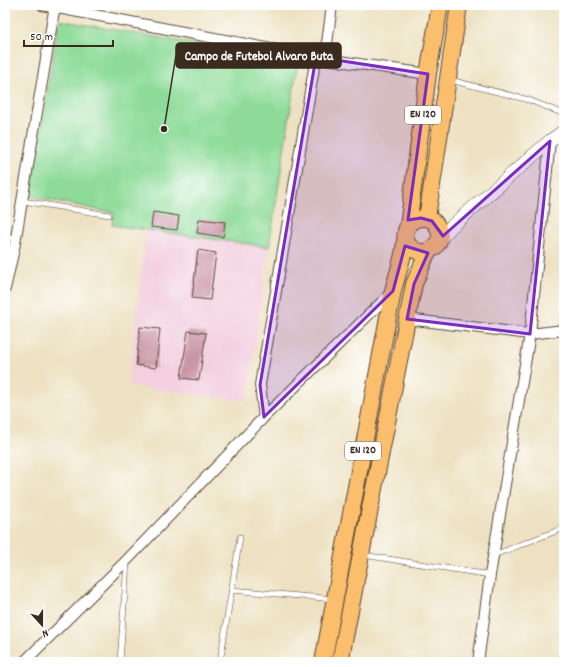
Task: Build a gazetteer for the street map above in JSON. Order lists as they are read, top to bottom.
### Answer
{
  "streets": {
    "main road": ["EN 120"]
  },
  "places": ["Campo de Futebol Alvaro Buta"],
  "scale_bar": "50 m",
  "north": "bottom"
}
